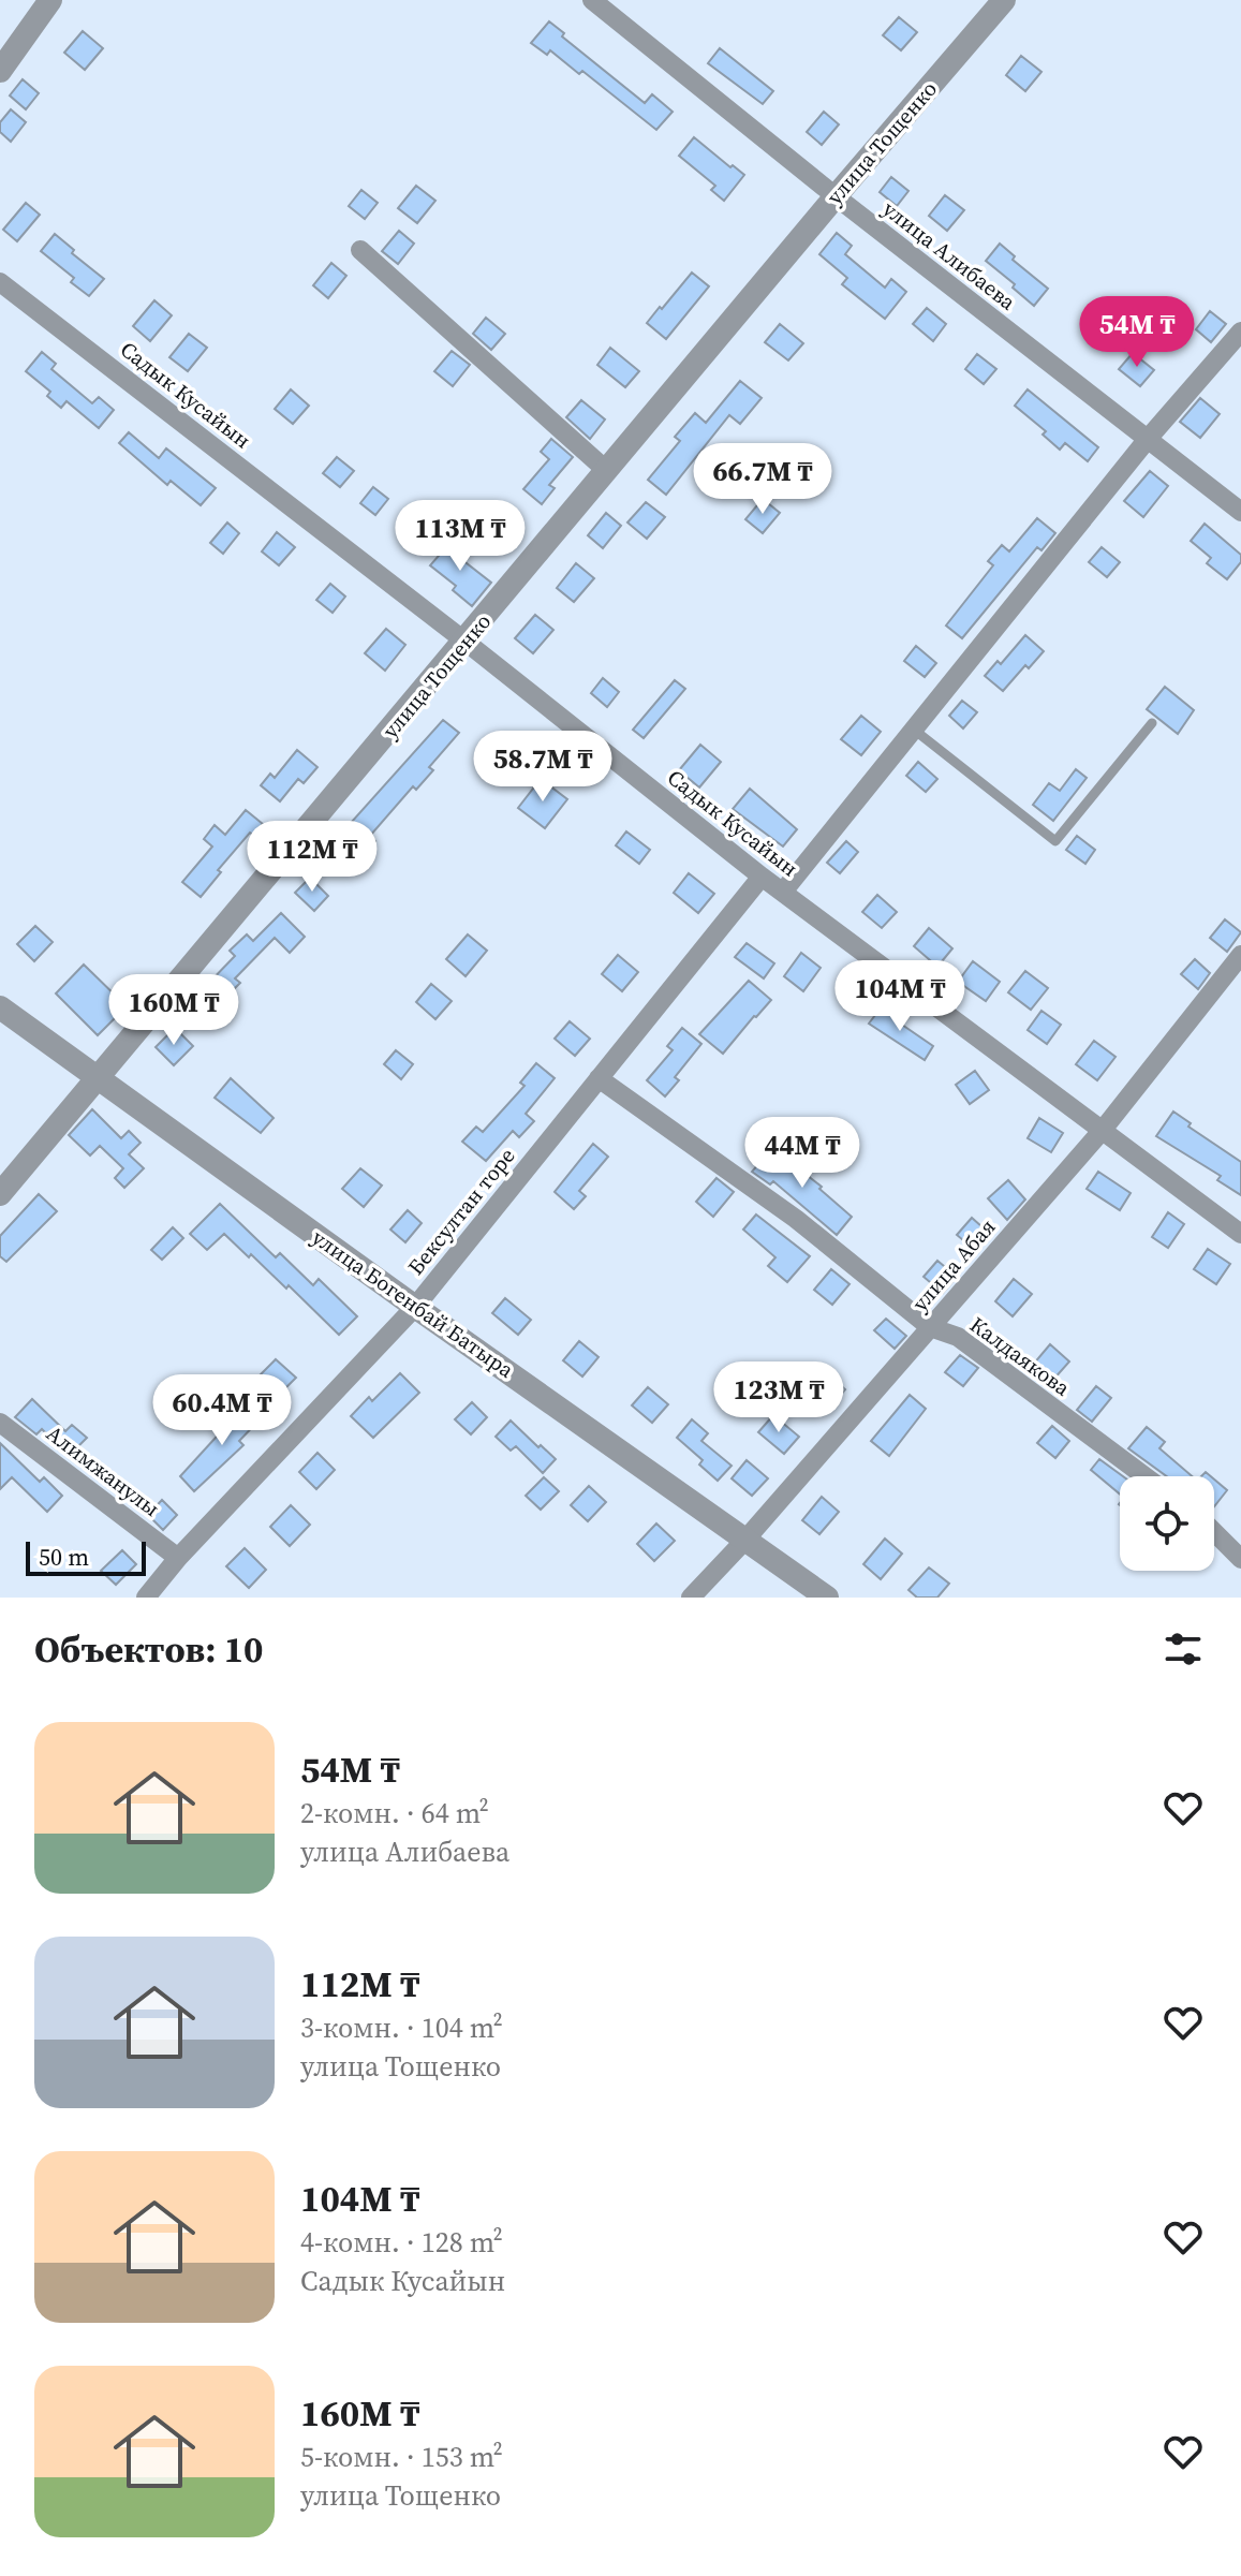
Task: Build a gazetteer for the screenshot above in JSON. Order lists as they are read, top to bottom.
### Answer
{
  "streets": {
    "street": [
      "улица Тощенко",
      "улица Алибаева",
      "Садык Кусайын",
      "Бексултан торе",
      "улица Абая",
      "улица Богенбай Батыра",
      "Калдаякова",
      "Алимжанулы"
    ]
  },
  "crossings": [
    ["улица Тощенко", "улица Алибаева"],
    ["улица Тощенко", "Садык Кусайын"],
    ["улица Тощенко", "улица Богенбай Батыра"],
    ["Садык Кусайын", "Бексултан торе"],
    ["Садык Кусайын", "улица Абая"],
    ["Бексултан торе", "улица Богенбай Батыра"],
    ["Бексултан торе", "Калдаякова"],
    ["Бексултан торе", "Алимжанулы"],
    ["улица Абая", "улица Богенбай Батыра"],
    ["улица Абая", "Калдаякова"]
  ],
  "scale_bar": "50 m",
  "page": {
    "price": [
      "54M ₸",
      "66.7M ₸",
      "113M ₸",
      "58.7M ₸",
      "112M ₸",
      "104M ₸",
      "160M ₸",
      "44M ₸",
      "123M ₸",
      "60.4M ₸"
    ],
    "scale": "50 m",
    "heading": "Объектов: 10",
    "list": [
      {
        "name": "54M ₸",
        "note": "2-комн. · 64 m² · улица Алибаева"
      },
      {
        "name": "112M ₸",
        "note": "3-комн. · 104 m² · улица Тощенко"
      },
      {
        "name": "104M ₸",
        "note": "4-комн. · 128 m² · Садык Кусайын"
      },
      {
        "name": "160M ₸",
        "note": "5-комн. · 153 m² · улица Тощенко"
      }
    ]
  }
}
